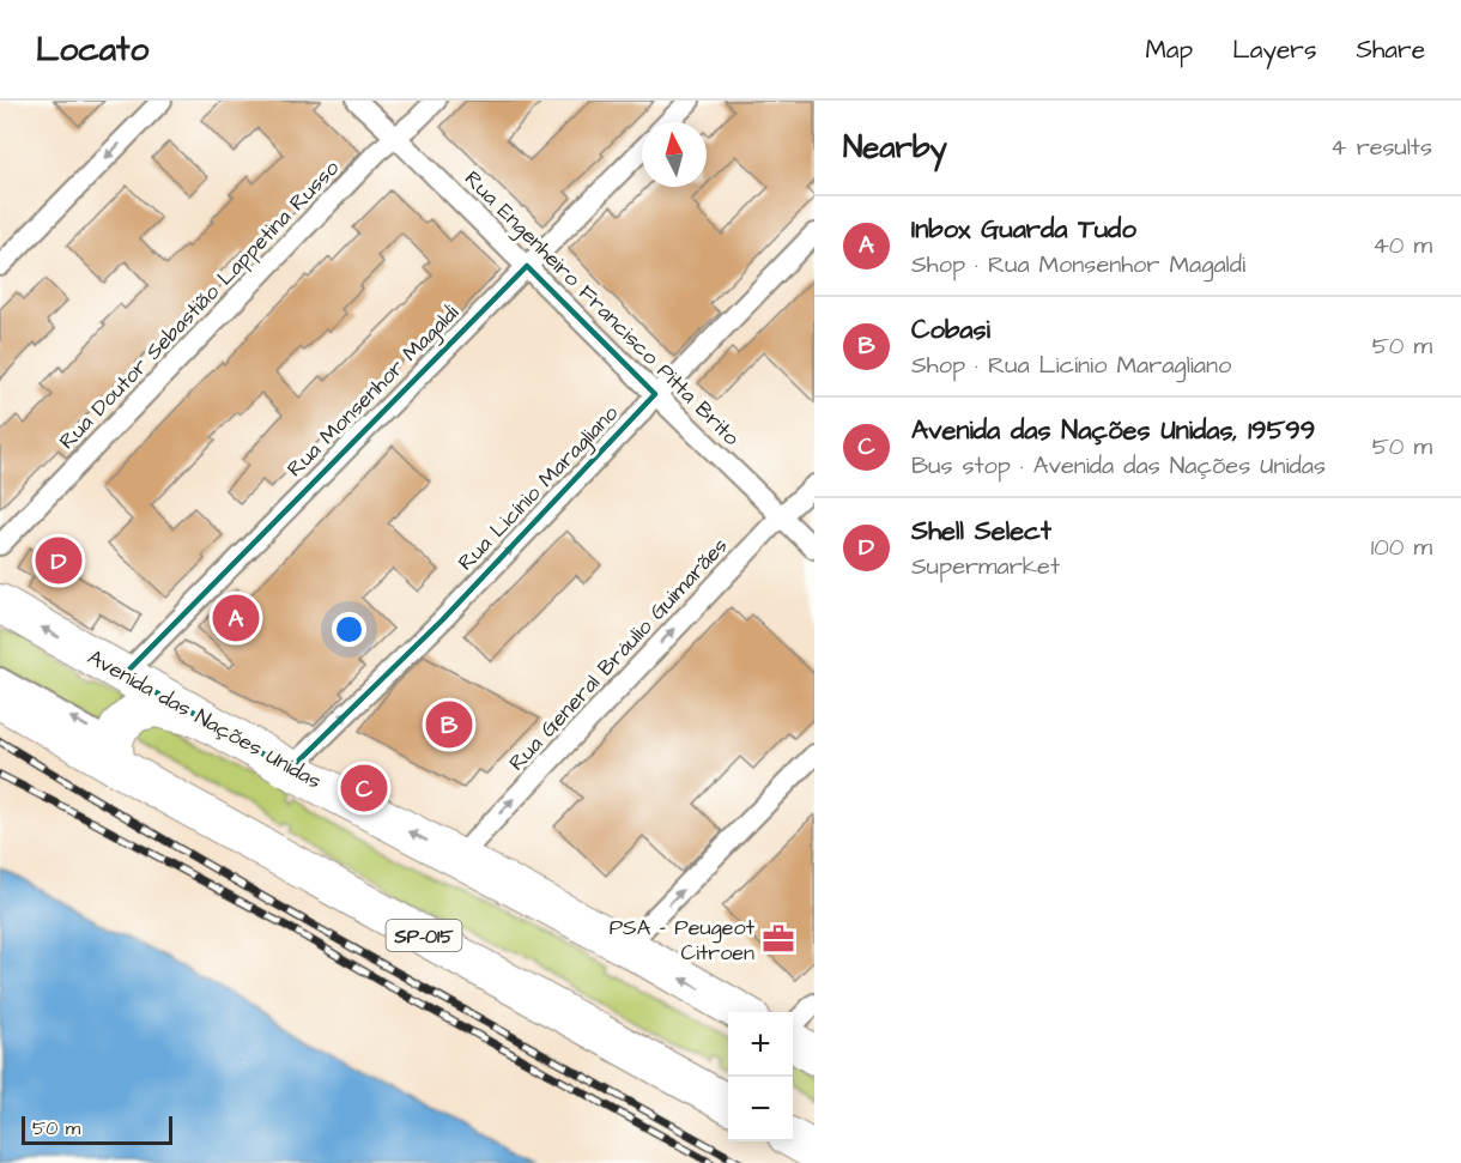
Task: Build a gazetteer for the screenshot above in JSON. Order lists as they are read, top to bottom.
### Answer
{
  "streets": {
    "highway": ["Avenida das Nações Unidas", "SP-015"],
    "street": [
      "Rua Doutor Sebastião Lappetina Russo",
      "Rua Engenheiro Francisco Pitta Brito",
      "Rua Monsenhor Magaldi",
      "Rua Licínio Maragliano",
      "Rua General Bráulio Guimarães"
    ]
  },
  "crossings": [
    ["Rua Doutor Sebastião Lappetina Russo", "Rua Engenheiro Francisco Pitta Brito"],
    ["Rua Engenheiro Francisco Pitta Brito", "Rua Monsenhor Magaldi"],
    ["Rua Engenheiro Francisco Pitta Brito", "Rua Licínio Maragliano"],
    ["Rua Engenheiro Francisco Pitta Brito", "Rua General Bráulio Guimarães"],
    ["Rua Monsenhor Magaldi", "Avenida das Nações Unidas"],
    ["Rua Licínio Maragliano", "Avenida das Nações Unidas"],
    ["Rua General Bráulio Guimarães", "Avenida das Nações Unidas"]
  ],
  "one_way": ["Rua Licínio Maragliano", "Rua General Bráulio Guimarães"],
  "places": {
    "office": ["PSA - Peugeot Citroen"]
  },
  "scale_bar": "50 m",
  "north": "top",
  "page": {
    "header": "Locato",
    "nav": ["Map", "Layers", "Share"],
    "heading": ["Nearby", "4 results"],
    "list": [
      {
        "mark": "A",
        "name": "Inbox Guarda Tudo",
        "note": "Shop · Rua Monsenhor Magaldi",
        "value": "40 m"
      },
      {
        "mark": "B",
        "name": "Cobasi",
        "note": "Shop · Rua Licínio Maragliano",
        "value": "50 m"
      },
      {
        "mark": "C",
        "name": "Avenida das Nações Unidas, 19599",
        "note": "Bus stop · Avenida das Nações Unidas",
        "value": "50 m"
      },
      {
        "mark": "D",
        "name": "Shell Select",
        "note": "Supermarket",
        "value": "100 m"
      }
    ],
    "pins": [
      "D",
      "A",
      "B",
      "C"
    ],
    "map_buttons": ["+", "−"],
    "scale": "50 m"
  }
}
